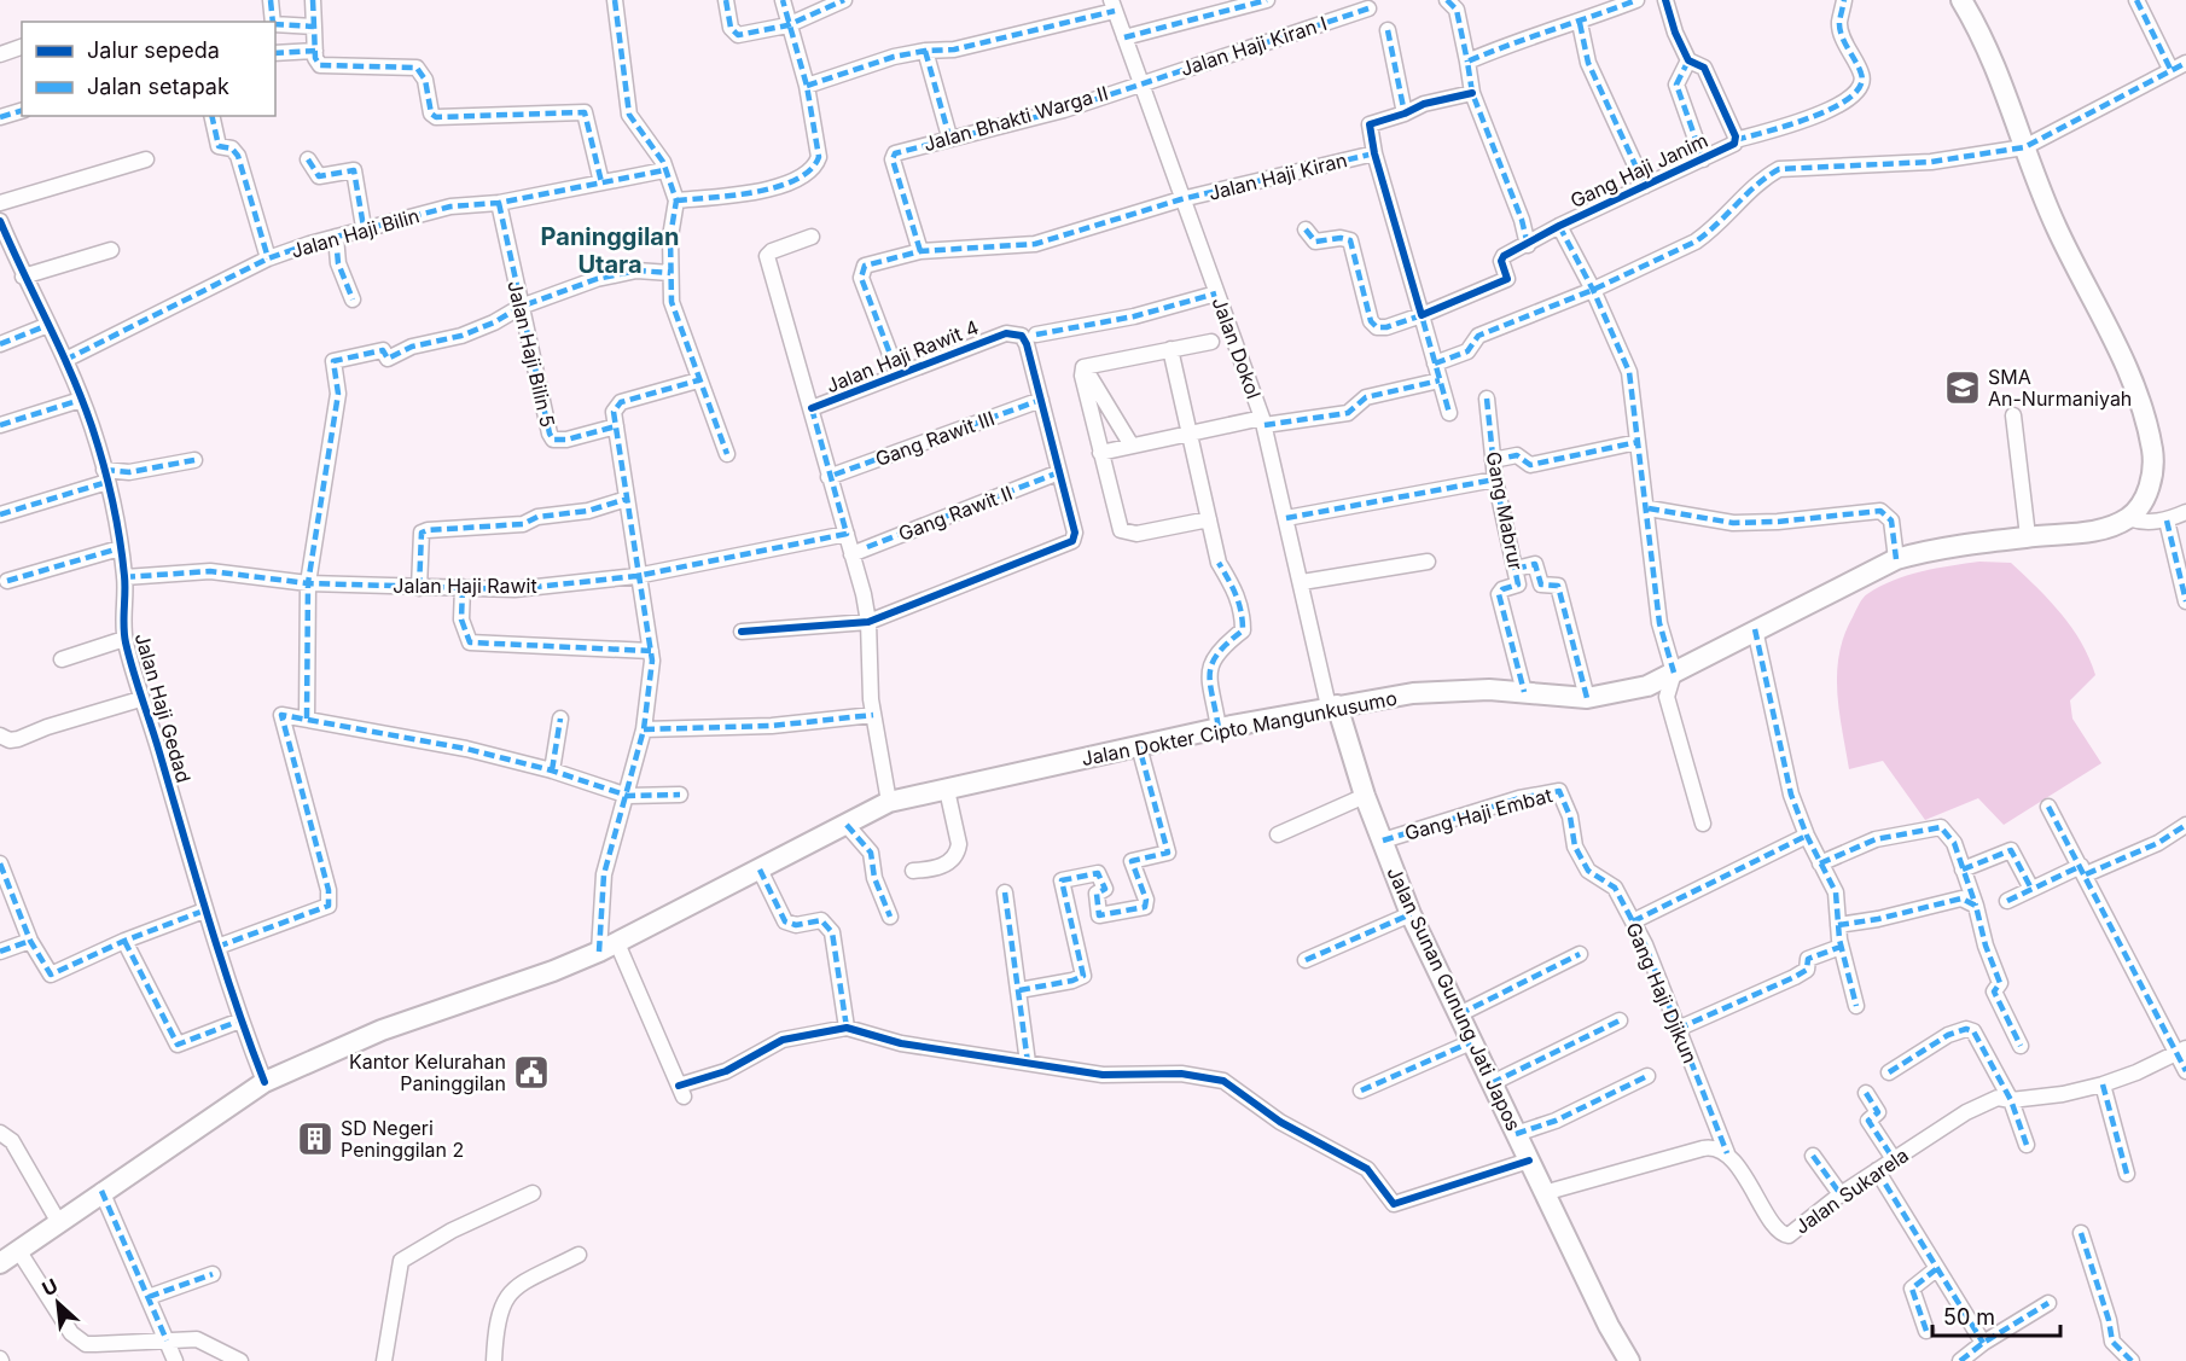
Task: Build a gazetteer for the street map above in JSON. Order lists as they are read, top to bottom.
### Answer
{
  "streets": {
    "main road": ["Jalan Dokter Cipto Mangunkusumo", "Jalan Sunan Gunung Jati Japos"],
    "street": [
      "Jalan Haji Kiran I",
      "Jalan Bhakti Warga II",
      "Gang Haji Janim",
      "Jalan Haji Kiran",
      "Jalan Haji Bilin",
      "Jalan Dokol",
      "Jalan Haji Bilin 5",
      "Jalan Haji Rawit 4",
      "Gang Rawit III",
      "Gang Mabrur",
      "Gang Rawit II",
      "Jalan Haji Rawit",
      "Jalan Haji Gedad",
      "Gang Haji Embat",
      "Gang Haji Djikun",
      "Jalan Sukarela"
    ]
  },
  "crossings": [
    ["Jalan Haji Kiran I", "Jalan Bhakti Warga II"],
    ["Jalan Haji Kiran I", "Jalan Dokol"],
    ["Jalan Bhakti Warga II", "Jalan Haji Kiran"],
    ["Jalan Bhakti Warga II", "Jalan Dokol"],
    ["Jalan Haji Kiran", "Jalan Dokol"],
    ["Jalan Haji Kiran", "Jalan Haji Rawit 4"],
    ["Jalan Haji Bilin", "Jalan Haji Bilin 5"],
    ["Jalan Haji Bilin", "Jalan Haji Gedad"],
    ["Jalan Dokol", "Jalan Dokter Cipto Mangunkusumo"],
    ["Jalan Dokol", "Jalan Sunan Gunung Jati Japos"],
    ["Jalan Haji Rawit 4", "Gang Rawit III"],
    ["Gang Mabrur", "Jalan Dokter Cipto Mangunkusumo"],
    ["Jalan Haji Rawit", "Jalan Haji Gedad"],
    ["Jalan Haji Gedad", "Jalan Dokter Cipto Mangunkusumo"],
    ["Jalan Dokter Cipto Mangunkusumo", "Jalan Sunan Gunung Jati Japos"],
    ["Gang Haji Embat", "Gang Haji Djikun"],
    ["Gang Haji Embat", "Jalan Sunan Gunung Jati Japos"],
    ["Gang Haji Djikun", "Jalan Sukarela"]
  ],
  "districts": ["Paninggilan Utara"],
  "places": {
    "school or university": ["SMA An-Nurmaniyah"],
    "public building": ["Kantor Kelurahan Paninggilan"],
    "building": ["SD Negeri Peninggilan 2"]
  },
  "legend": ["Jalur sepeda", "Jalan setapak"],
  "scale_bar": "50 m",
  "north": "top left"
}
